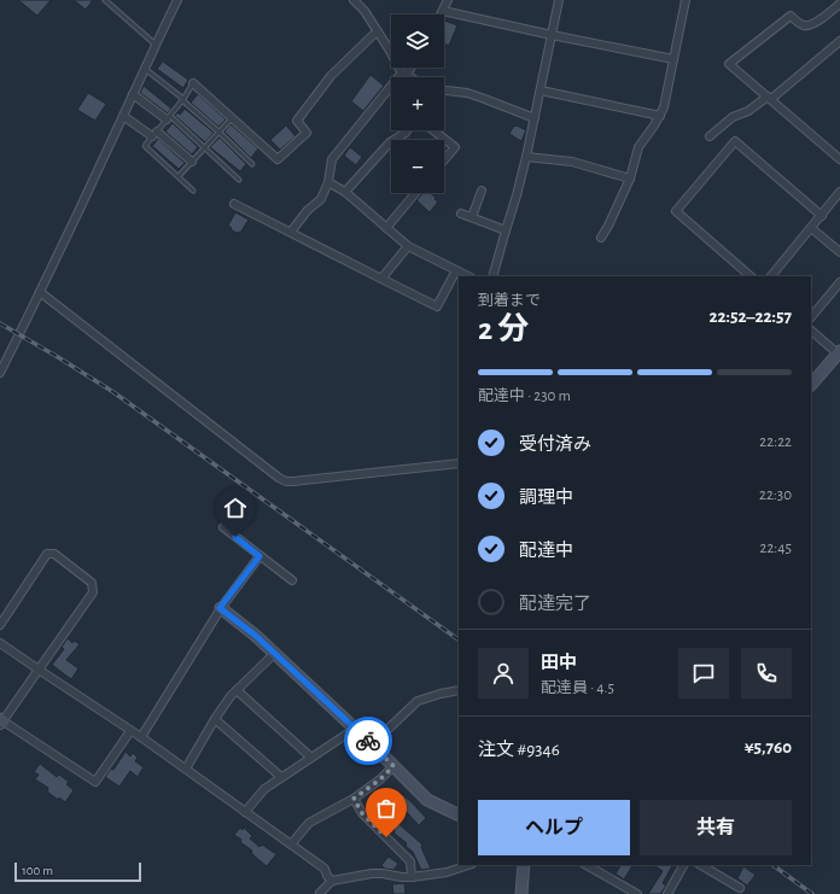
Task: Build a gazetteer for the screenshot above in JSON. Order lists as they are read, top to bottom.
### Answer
{
  "scale_bar": "100 m",
  "page": {
    "map_buttons": ["+", "−"],
    "heading": ["2 分", "到着まで", "22:52–22:57"],
    "panel": [
      "田中",
      "配達員 · 4.5",
      "注文 #9346",
      "¥5,760"
    ],
    "bar": "配達中 · 230 m",
    "list": [
      ["受付済み", "22:22"],
      ["調理中", "22:30"],
      ["配達中", "22:45"],
      "配達完了"
    ],
    "buttons": ["ヘルプ", "共有"],
    "scale": "100 m"
  }
}
